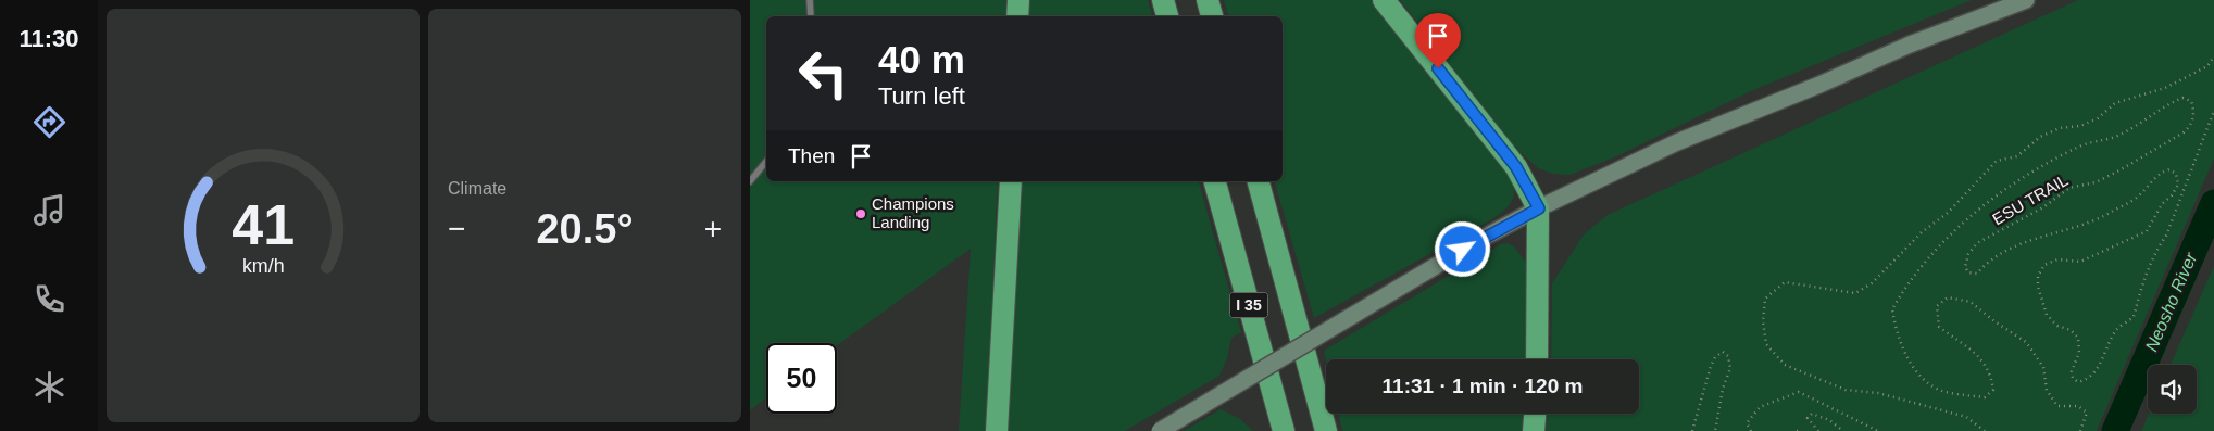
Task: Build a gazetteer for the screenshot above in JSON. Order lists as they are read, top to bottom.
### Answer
{
  "streets": {
    "highway": ["I 35"],
    "path": ["ESU TRAIL"]
  },
  "water": ["Neosho River"],
  "places": ["Champions Landing"],
  "page": {
    "tabs": "11:30",
    "tile": "Climate",
    "turn": ["40 m", "Turn left"],
    "then": "Then",
    "heat": ["−", "20.5°", "+"],
    "limit": "50",
    "trip": "11:31 · 1 min · 120 m",
    "gauge": ["41", "km/h"]
  }
}
